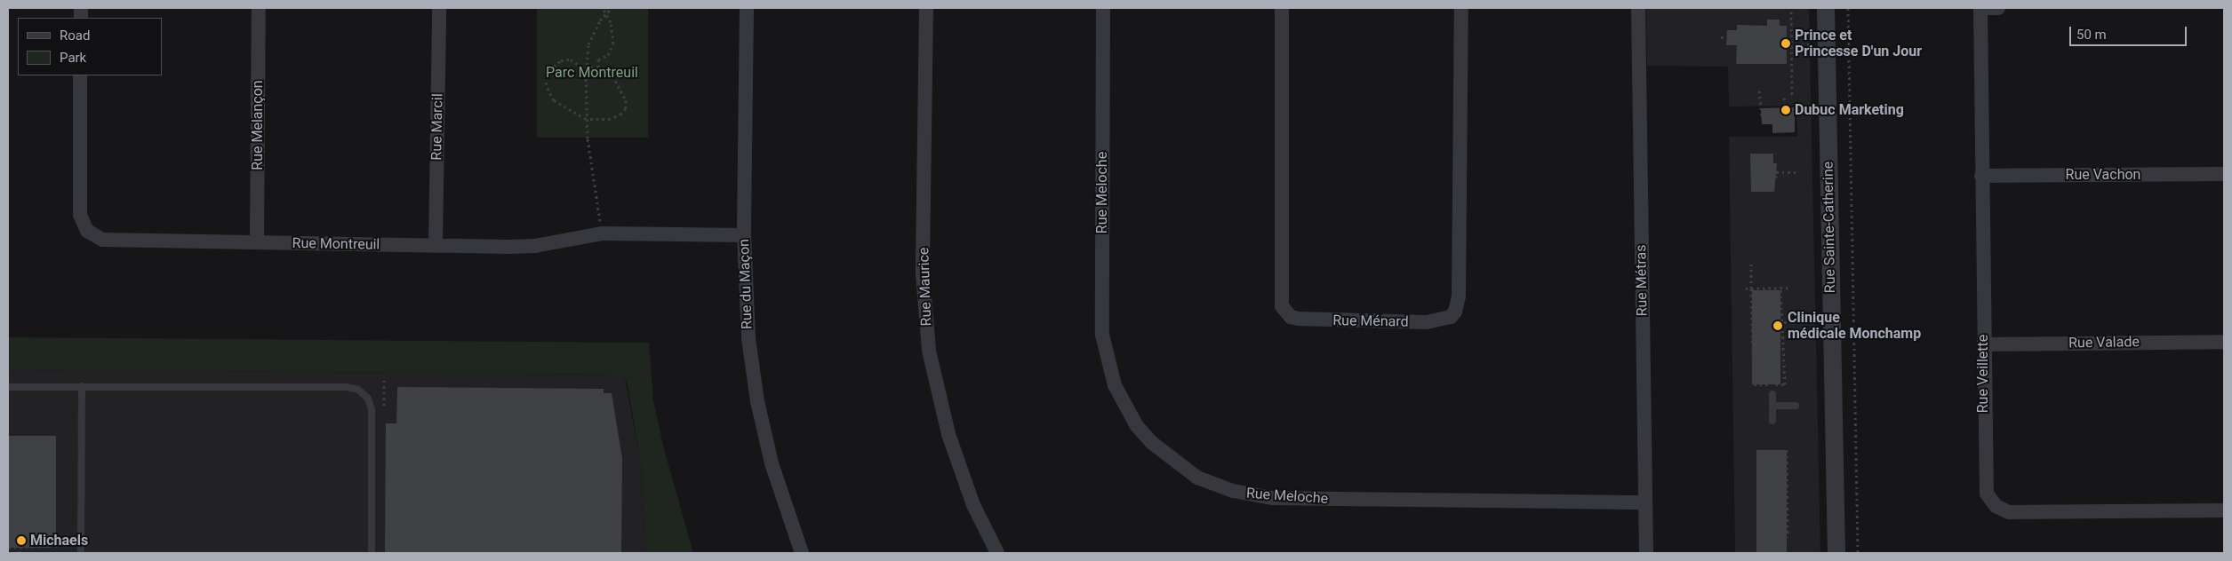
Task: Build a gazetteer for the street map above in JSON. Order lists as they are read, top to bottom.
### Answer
{
  "streets": {
    "street": [
      "Rue Melançon",
      "Rue Marcil",
      "Rue Vachon",
      "Rue Meloche",
      "Rue Sainte-Catherine",
      "Rue Montreuil",
      "Rue Métras",
      "Rue du Maçon",
      "Rue Maurice",
      "Rue Ménard",
      "Rue Valade",
      "Rue Veillette"
    ]
  },
  "crossings": [
    ["Rue Melançon", "Rue Montreuil"],
    ["Rue Marcil", "Rue Montreuil"],
    ["Rue Vachon", "Rue Veillette"],
    ["Rue Meloche", "Rue Métras"],
    ["Rue Montreuil", "Rue du Maçon"],
    ["Rue Valade", "Rue Veillette"]
  ],
  "parks": ["Parc Montreuil"],
  "places": [
    "Prince et Princesse D'un Jour",
    "Dubuc Marketing",
    "Clinique médicale Monchamp",
    "Michaels"
  ],
  "legend": ["Road", "Park"],
  "scale_bar": "50 m"
}
